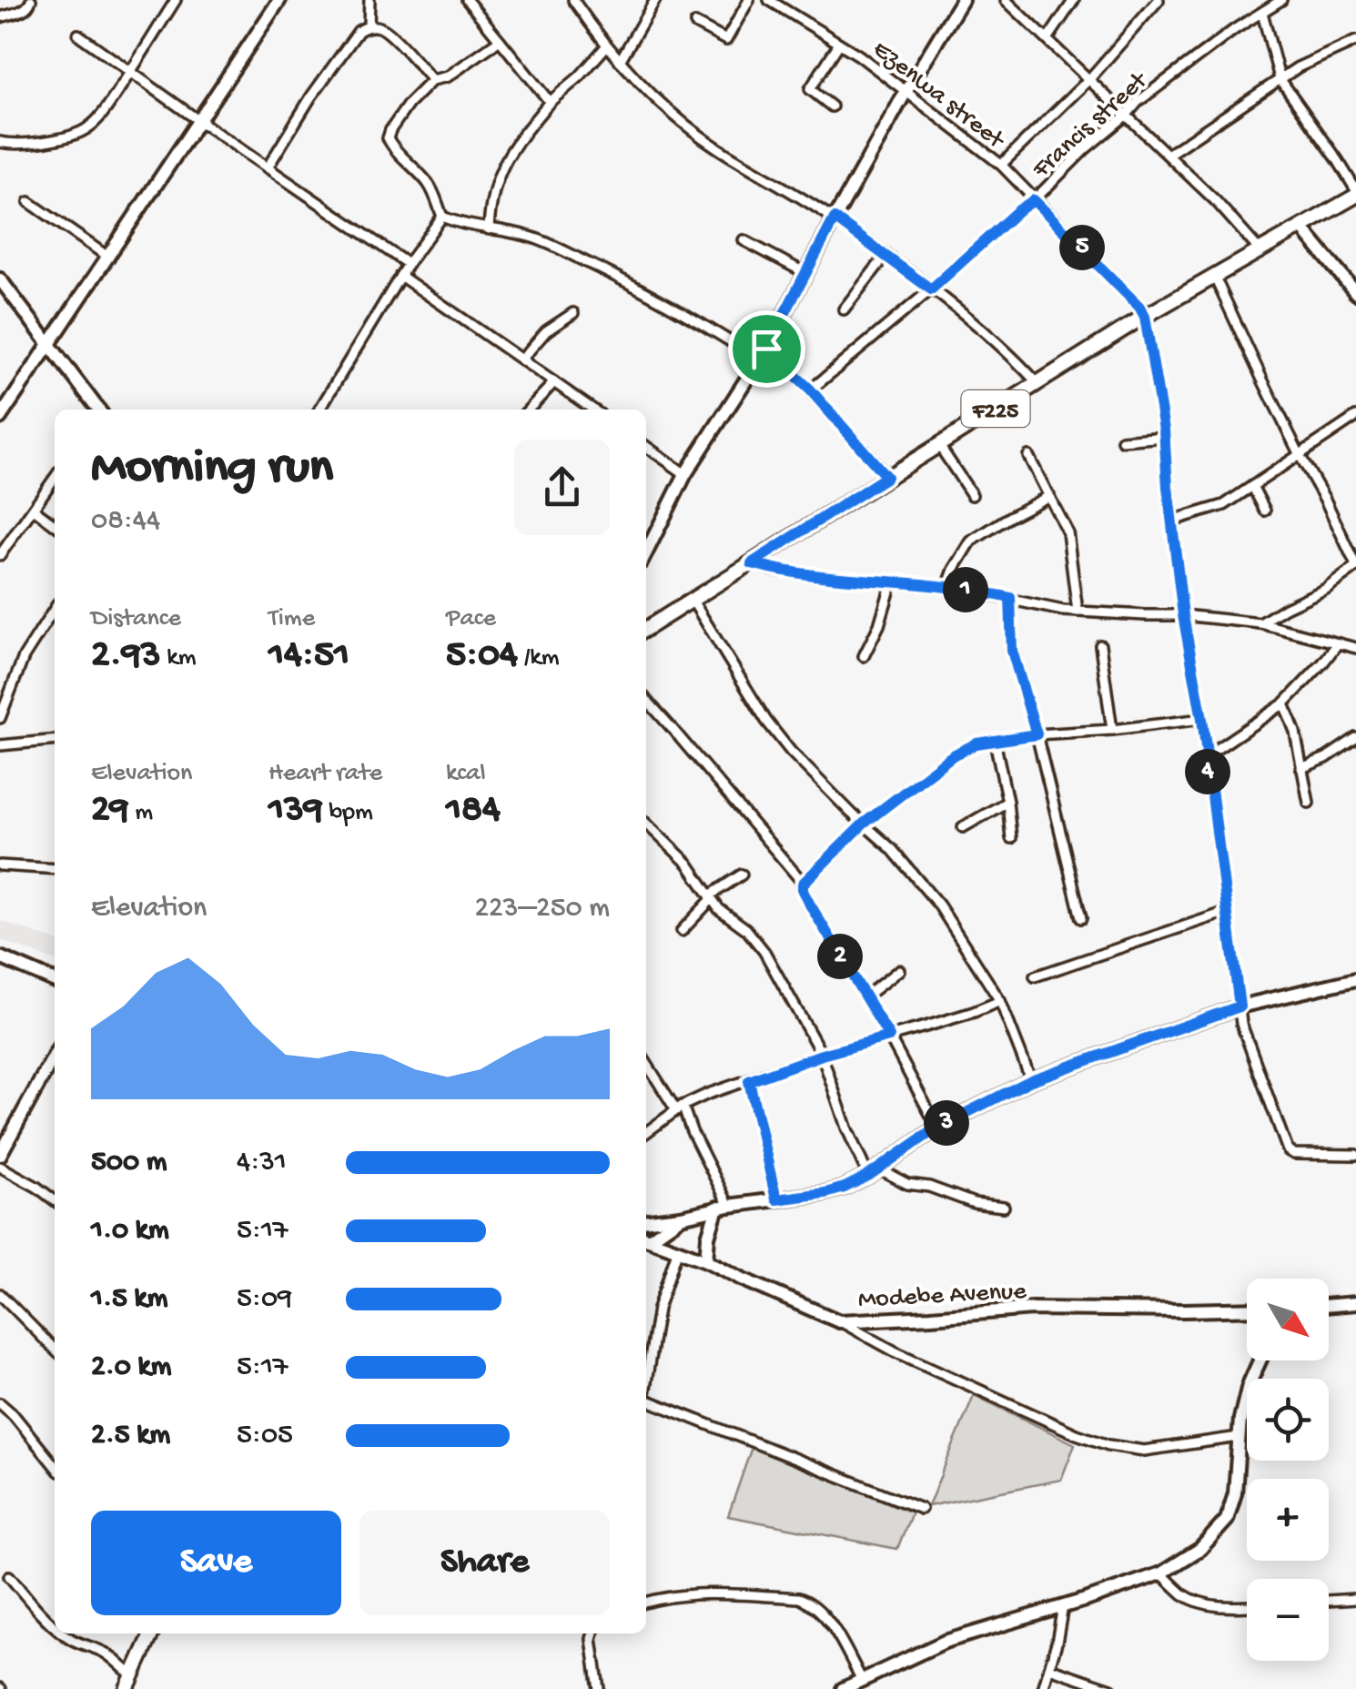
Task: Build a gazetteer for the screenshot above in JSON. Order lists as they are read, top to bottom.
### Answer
{
  "streets": {
    "main road": ["F225"],
    "street": ["Ezenwa street", "Francis street", "Modebe Avenue"]
  },
  "crossings": [
    ["Ezenwa street", "Francis street"],
    ["Ezenwa street", "F225"]
  ],
  "north": "bottom right",
  "page": {
    "pins": [
      "5",
      "1",
      "4",
      "2",
      "3"
    ],
    "heading": ["Morning run", "08:44"],
    "stats": [
      ["Distance", "2.93 km"],
      ["Time", "14:51"],
      ["Pace", "5:04 /km"],
      ["Elevation", "29 m"],
      ["Heart rate", "139 bpm"],
      ["kcal", "184"]
    ],
    "chart": ["Elevation", "223–250 m"],
    "list": [
      {
        "name": "500 m",
        "note": "4:31"
      },
      {
        "name": "1.0 km",
        "note": "5:17"
      },
      {
        "name": "1.5 km",
        "note": "5:09"
      },
      {
        "name": "2.0 km",
        "note": "5:17"
      },
      {
        "name": "2.5 km",
        "note": "5:05"
      }
    ],
    "map_buttons": ["+", "−"],
    "buttons": ["Save", "Share"]
  }
}
